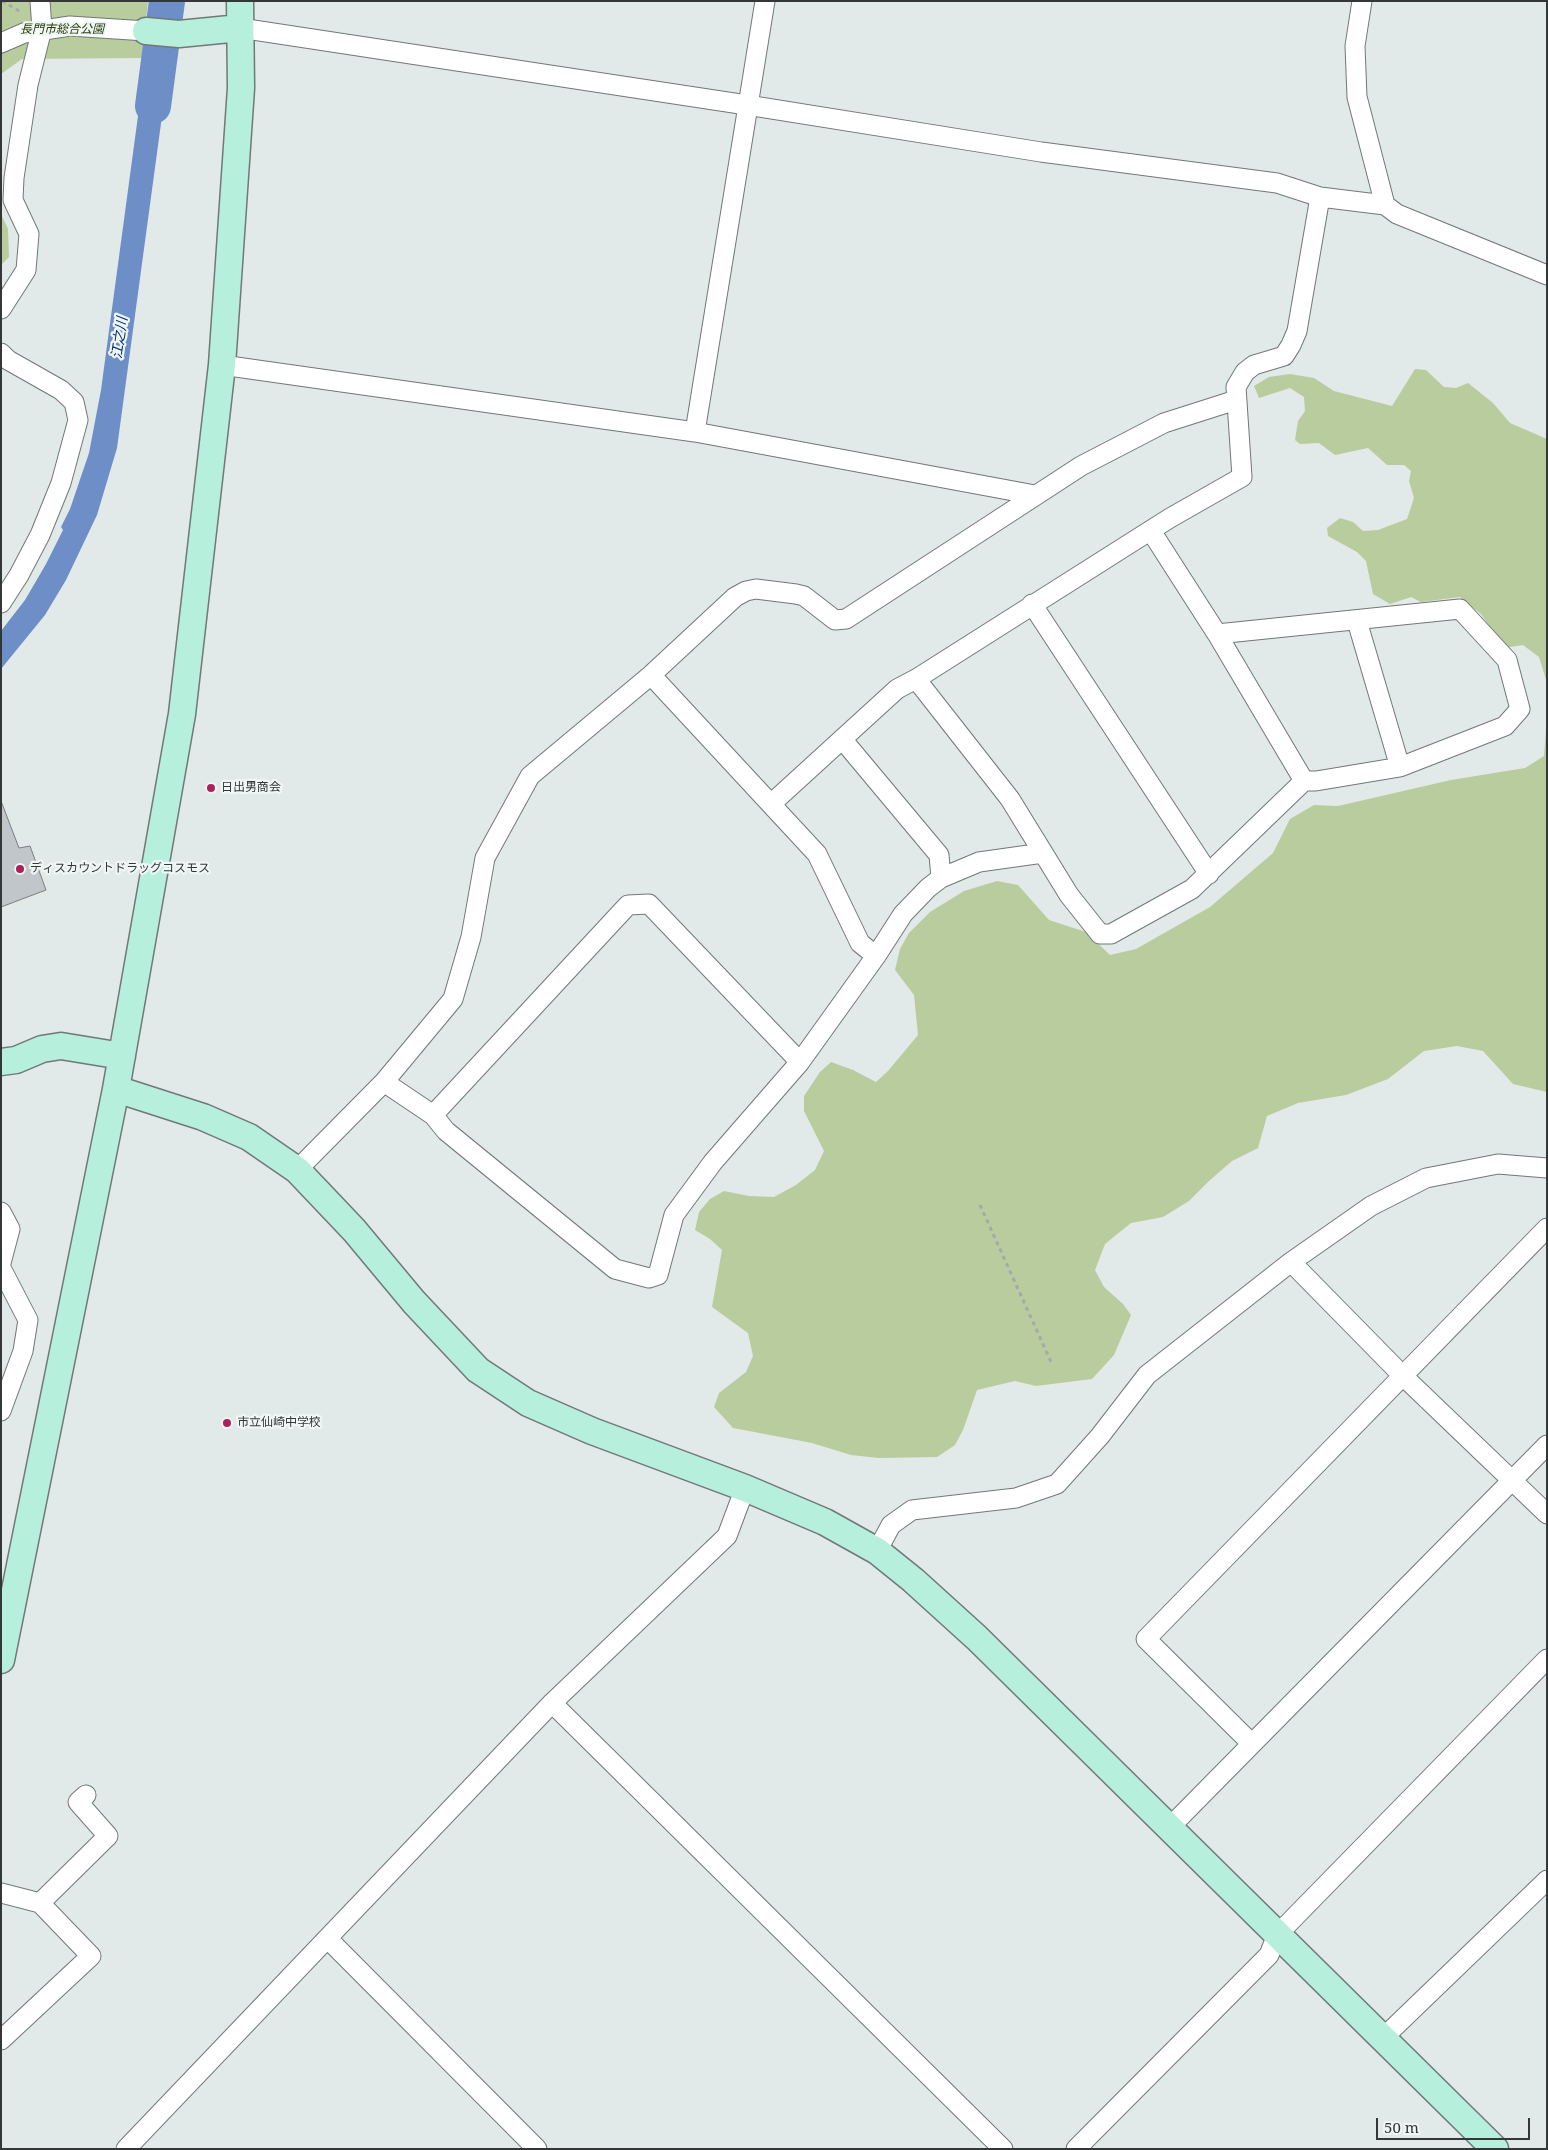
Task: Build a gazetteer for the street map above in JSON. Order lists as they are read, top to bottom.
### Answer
{
  "water": ["江之川"],
  "parks": ["長門市総合公園"],
  "places": ["日出男商会", "ディスカウントドラッグコスモス", "市立仙崎中学校"],
  "scale_bar": "50 m"
}
